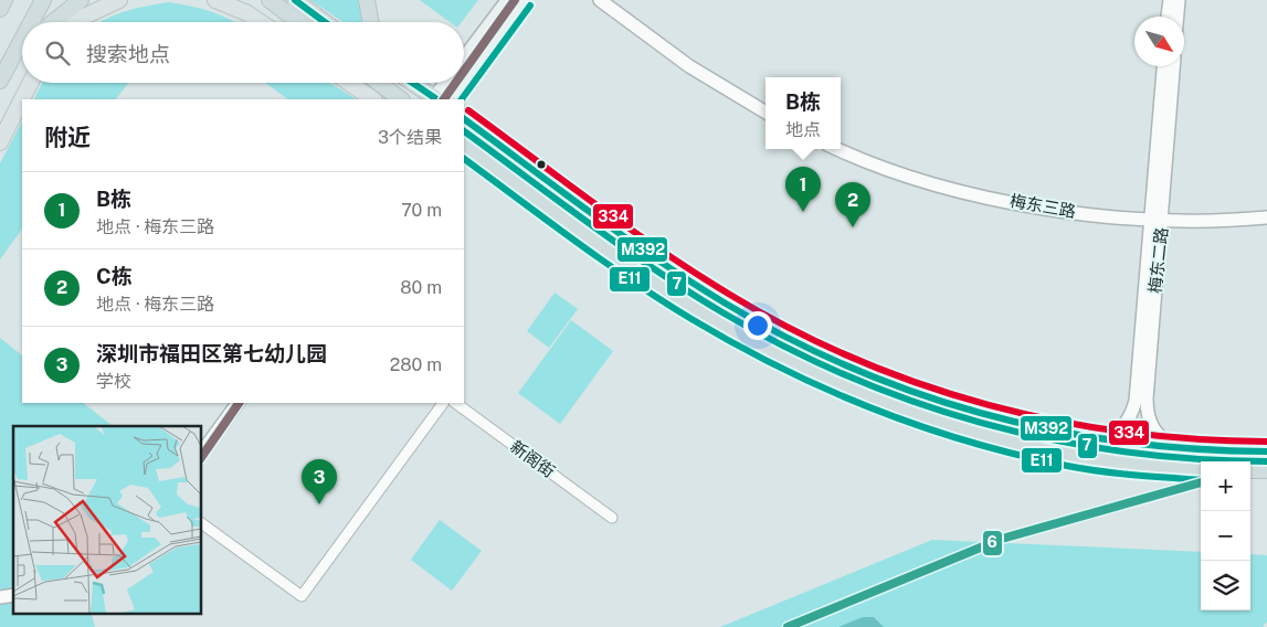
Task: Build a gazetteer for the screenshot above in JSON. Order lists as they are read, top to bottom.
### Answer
{
  "streets": {
    "street": ["梅东三路", "梅东二路", "新阁街"]
  },
  "crossings": [
    ["梅东三路", "梅东二路"]
  ],
  "lines": [
    "transit line M392",
    "transit line 7",
    "transit line 334",
    "transit line E11",
    "transit line 6"
  ],
  "north": "bottom right",
  "page": {
    "search": "搜索地点",
    "popup": ["B栋", "地点"],
    "heading": ["附近", "3个结果"],
    "pins": ["1", "2", "3"],
    "list": [
      {
        "mark": "1",
        "name": "B栋",
        "note": "地点 · 梅东三路",
        "value": "70 m"
      },
      {
        "mark": "2",
        "name": "C栋",
        "note": "地点 · 梅东三路",
        "value": "80 m"
      },
      {
        "mark": "3",
        "name": "深圳市福田区第七幼儿园",
        "note": "学校",
        "value": "280 m"
      }
    ],
    "map_buttons": ["+", "−"]
  }
}
